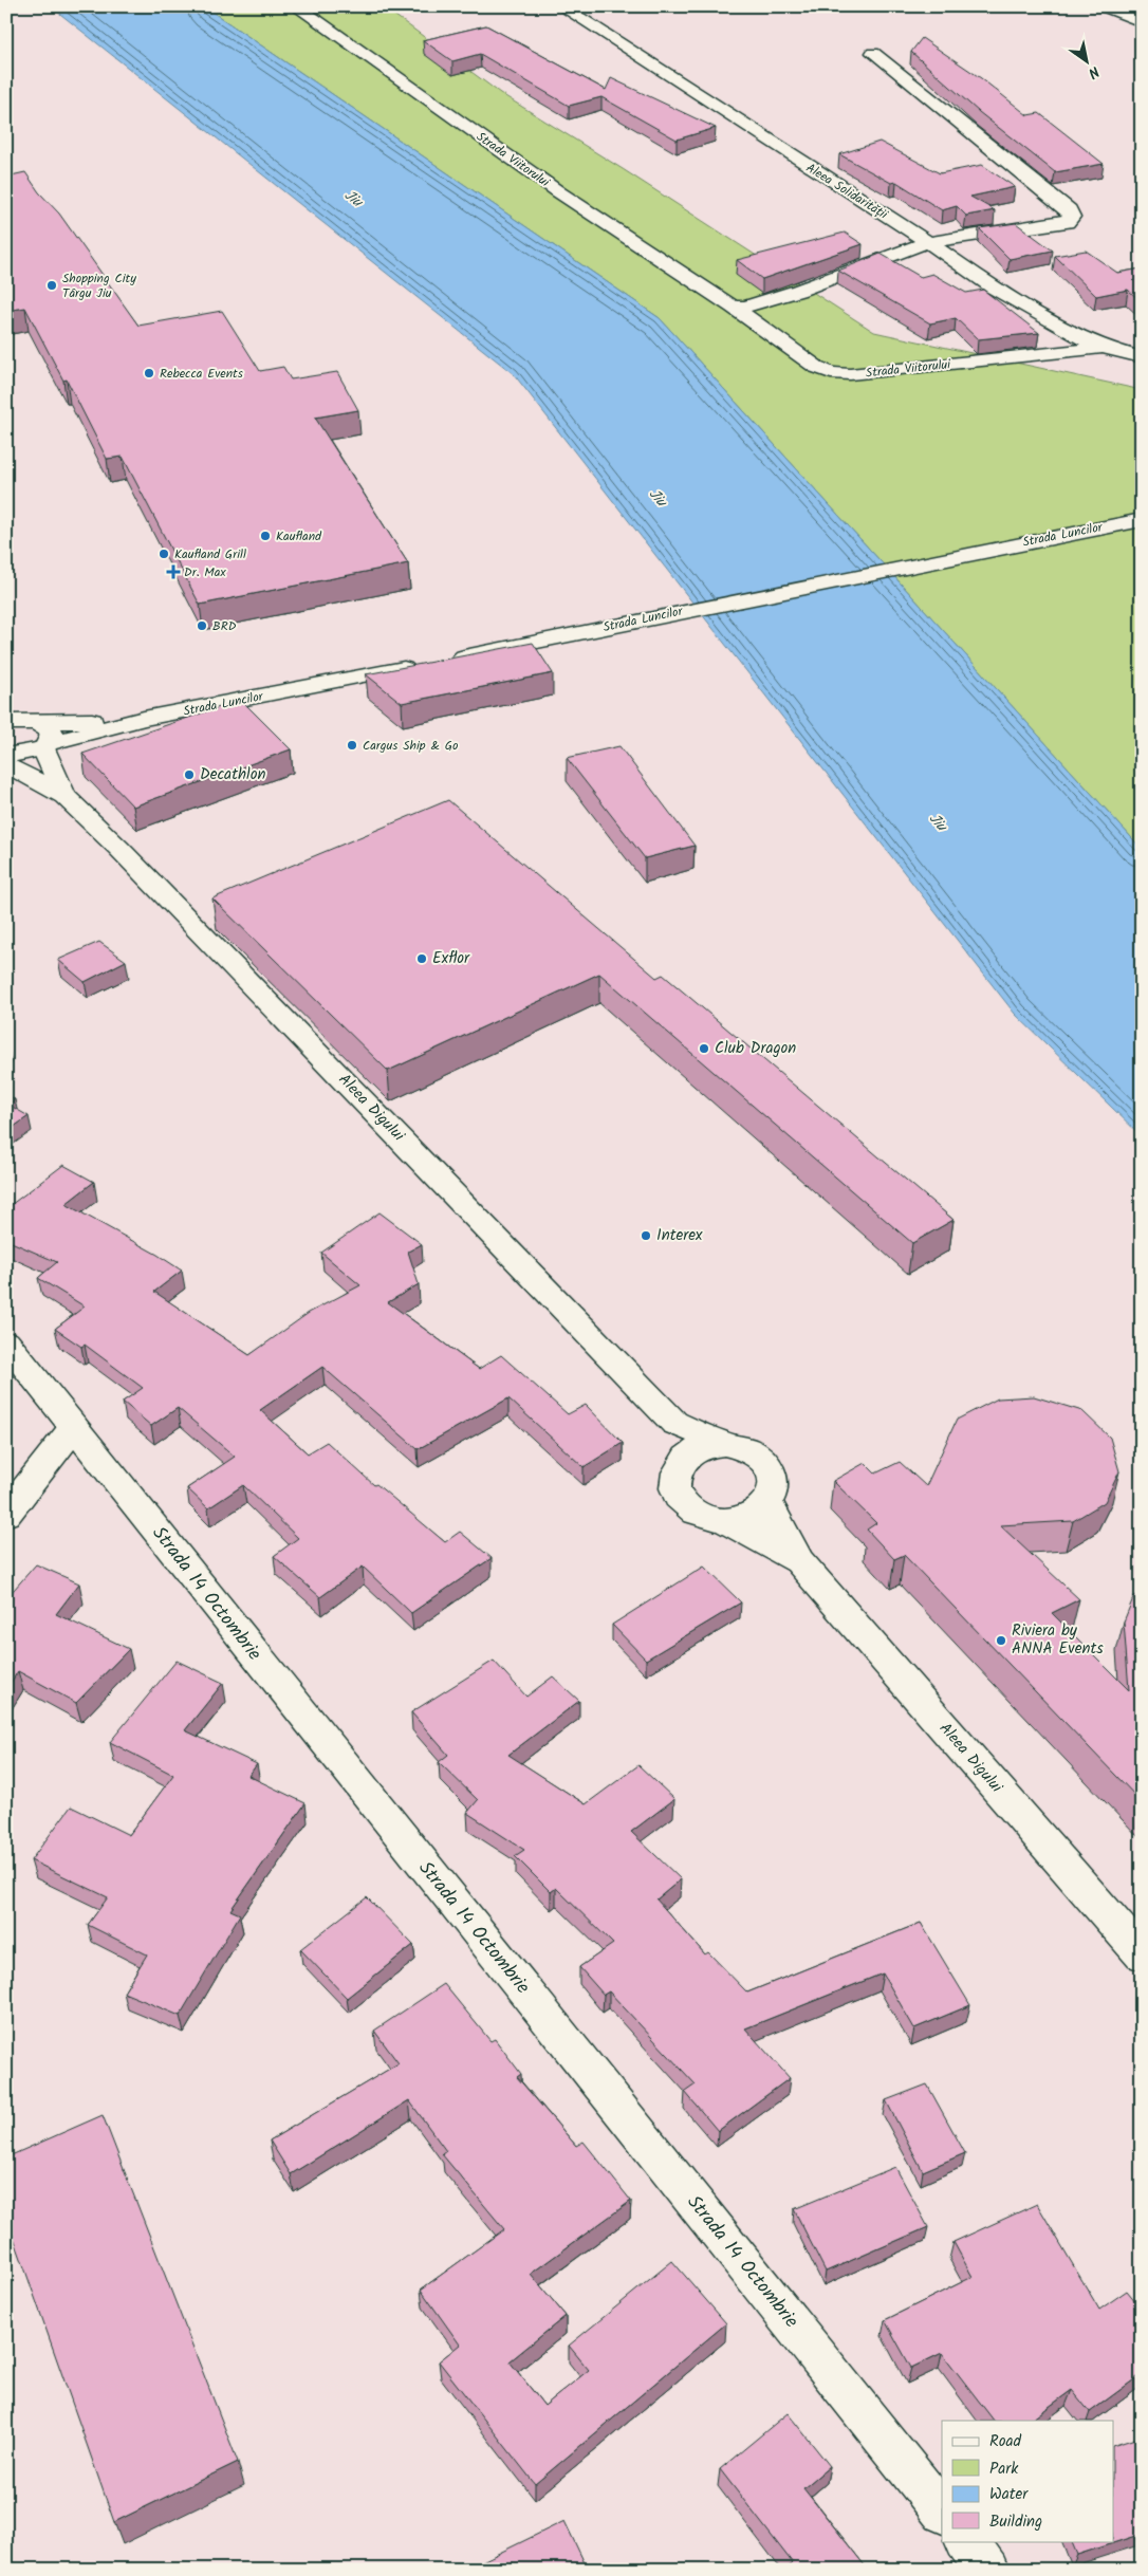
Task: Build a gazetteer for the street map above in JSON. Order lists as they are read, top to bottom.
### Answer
{
  "streets": {
    "street": [
      "Strada Viitorului",
      "Aleea Solidarității",
      "Strada Luncilor",
      "Aleea Digului",
      "Strada 14 Octombrie"
    ]
  },
  "crossings": [
    ["Strada Viitorului", "Aleea Solidarității"],
    ["Strada Luncilor", "Aleea Digului"]
  ],
  "water": ["Jiu"],
  "places": {
    "other": [
      "Shopping City Târgu Jiu",
      "Rebecca Events",
      "Kaufland",
      "Kaufland Grill",
      "BRD",
      "Cargus Ship & Go",
      "Decathlon",
      "Exflor",
      "Club Dragon",
      "Interex",
      "Riviera by ANNA Events"
    ],
    "health": ["Dr. Max"]
  },
  "legend": [
    "Road",
    "Park",
    "Water",
    "Building"
  ],
  "north": "bottom right"
}
